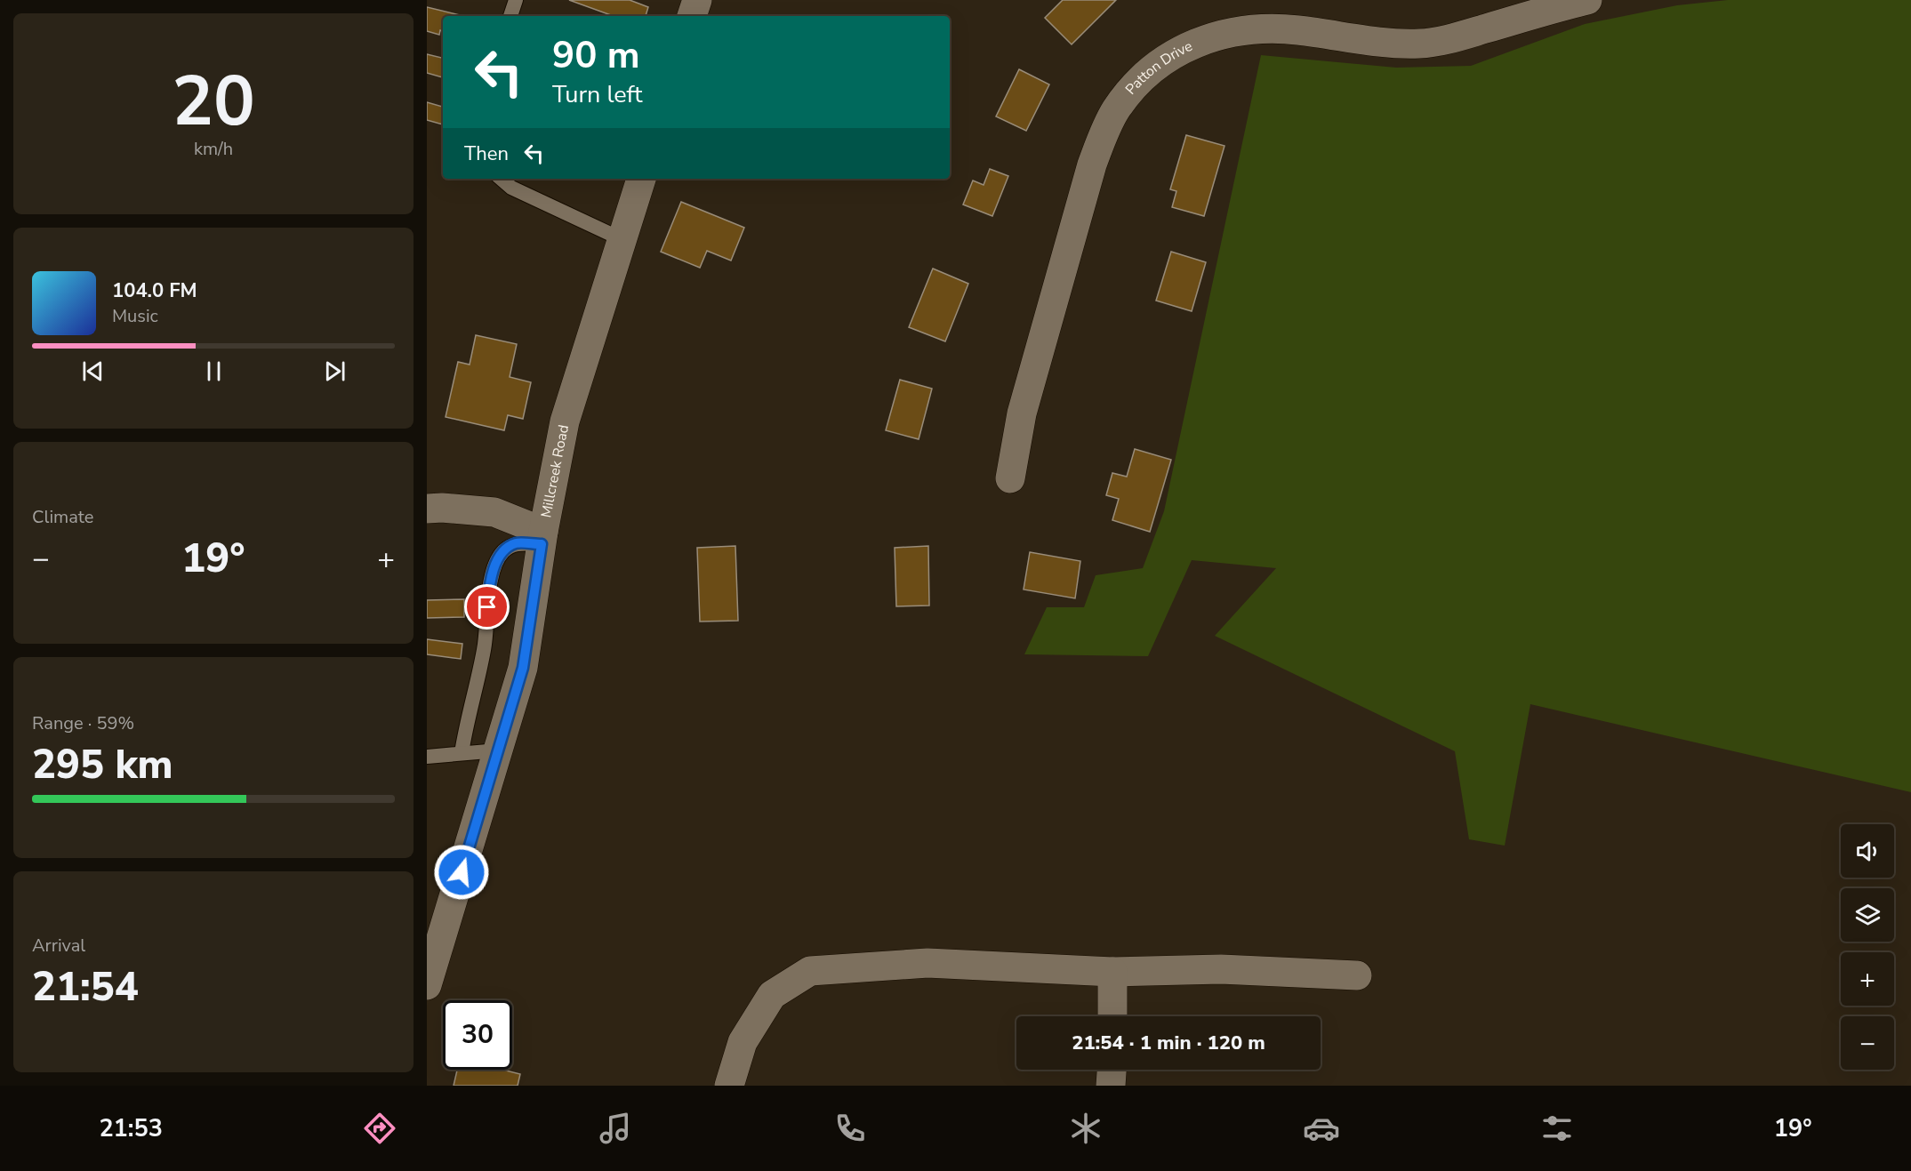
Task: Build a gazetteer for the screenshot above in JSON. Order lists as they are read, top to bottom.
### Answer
{
  "streets": {
    "street": ["Patton Drive", "Millcreek Road"]
  },
  "page": {
    "tile": [
      ["20", "km/h"],
      "Climate",
      ["Range · 59%", "295 km"],
      ["Arrival", "21:54"]
    ],
    "turn": ["90 m", "Turn left"],
    "then": "Then",
    "song": ["104.0 FM", "Music"],
    "heat": ["−", "19°", "+"],
    "map_buttons": ["+", "−"],
    "limit": "30",
    "trip": "21:54 · 1 min · 120 m",
    "tabs": ["21:53", "19°"]
  }
}
